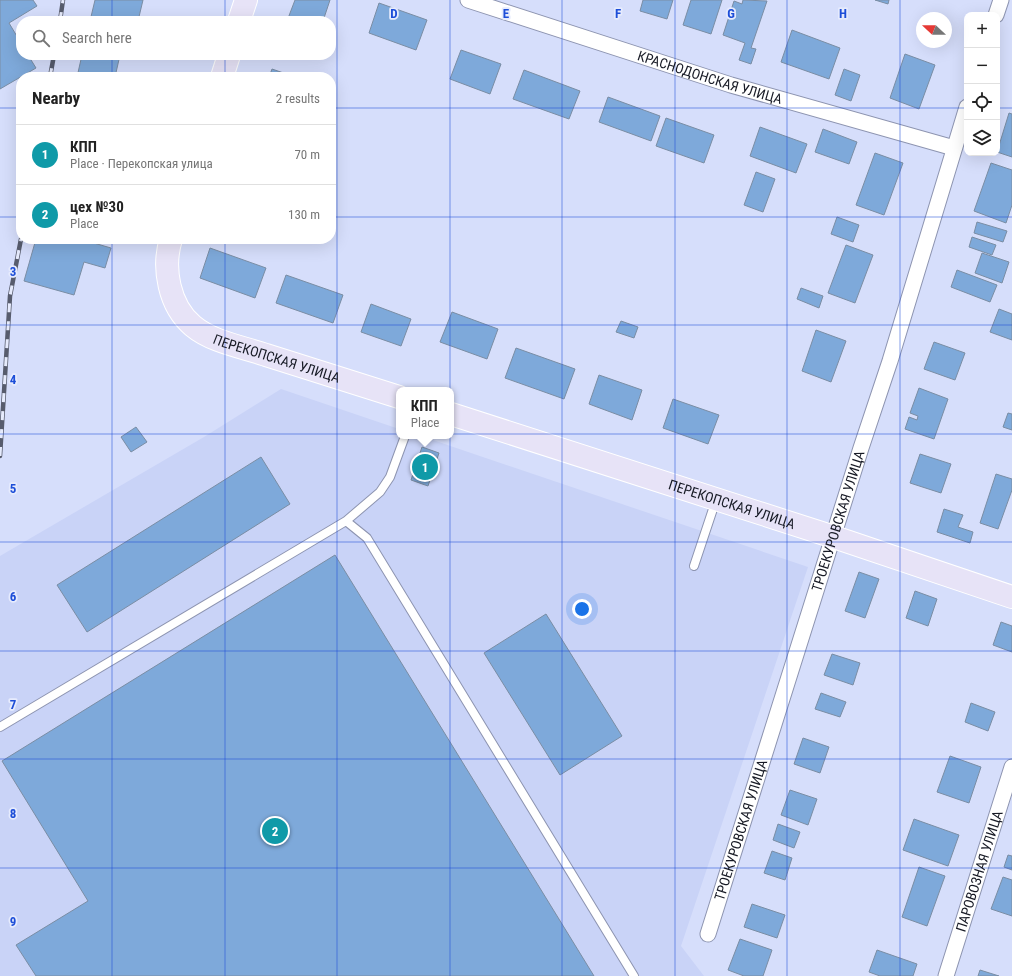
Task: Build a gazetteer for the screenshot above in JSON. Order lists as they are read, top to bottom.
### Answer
{
  "streets": {
    "main road": ["ПЕРЕКОПСКАЯ УЛИЦА"],
    "street": ["КРАСНОДОНСКАЯ УЛИЦА", "ТРОЕКУРОВСКАЯ УЛИЦА", "ПАРОВОЗНАЯ УЛИЦА"]
  },
  "crossings": [
    ["КРАСНОДОНСКАЯ УЛИЦА", "ТРОЕКУРОВСКАЯ УЛИЦА"],
    ["ПЕРЕКОПСКАЯ УЛИЦА", "ТРОЕКУРОВСКАЯ УЛИЦА"]
  ],
  "north": "left",
  "page": {
    "map_buttons": ["+", "−"],
    "search": "Search here",
    "heading": ["Nearby", "2 results"],
    "list": [
      {
        "mark": "1",
        "name": "КПП",
        "note": "Place · Перекопская улица",
        "value": "70 m"
      },
      {
        "mark": "2",
        "name": "цех №30",
        "note": "Place",
        "value": "130 m"
      }
    ],
    "popup": ["КПП", "Place"],
    "pins": ["1", "2"]
  },
  "grid": {
    "columns": [
      "D",
      "E",
      "F",
      "G",
      "H"
    ],
    "rows": [
      "3",
      "4",
      "5",
      "6",
      "7",
      "8",
      "9"
    ]
  }
}
